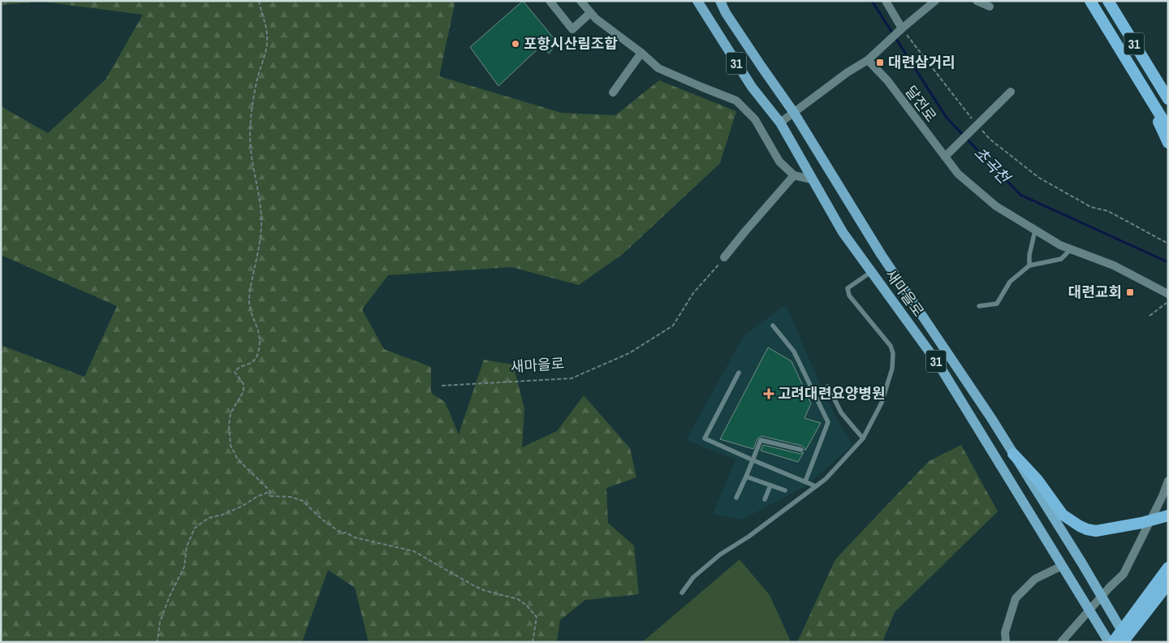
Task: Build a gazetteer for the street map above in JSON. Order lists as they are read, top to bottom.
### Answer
{
  "streets": {
    "highway": ["31"],
    "main road": ["새마을로"],
    "street": ["달전로"]
  },
  "water": ["초곡천"],
  "places": {
    "other": ["포항시산림조합"],
    "transit": ["대련삼거리", "대련교회"],
    "health": ["고려대련요양병원"]
  }
}
